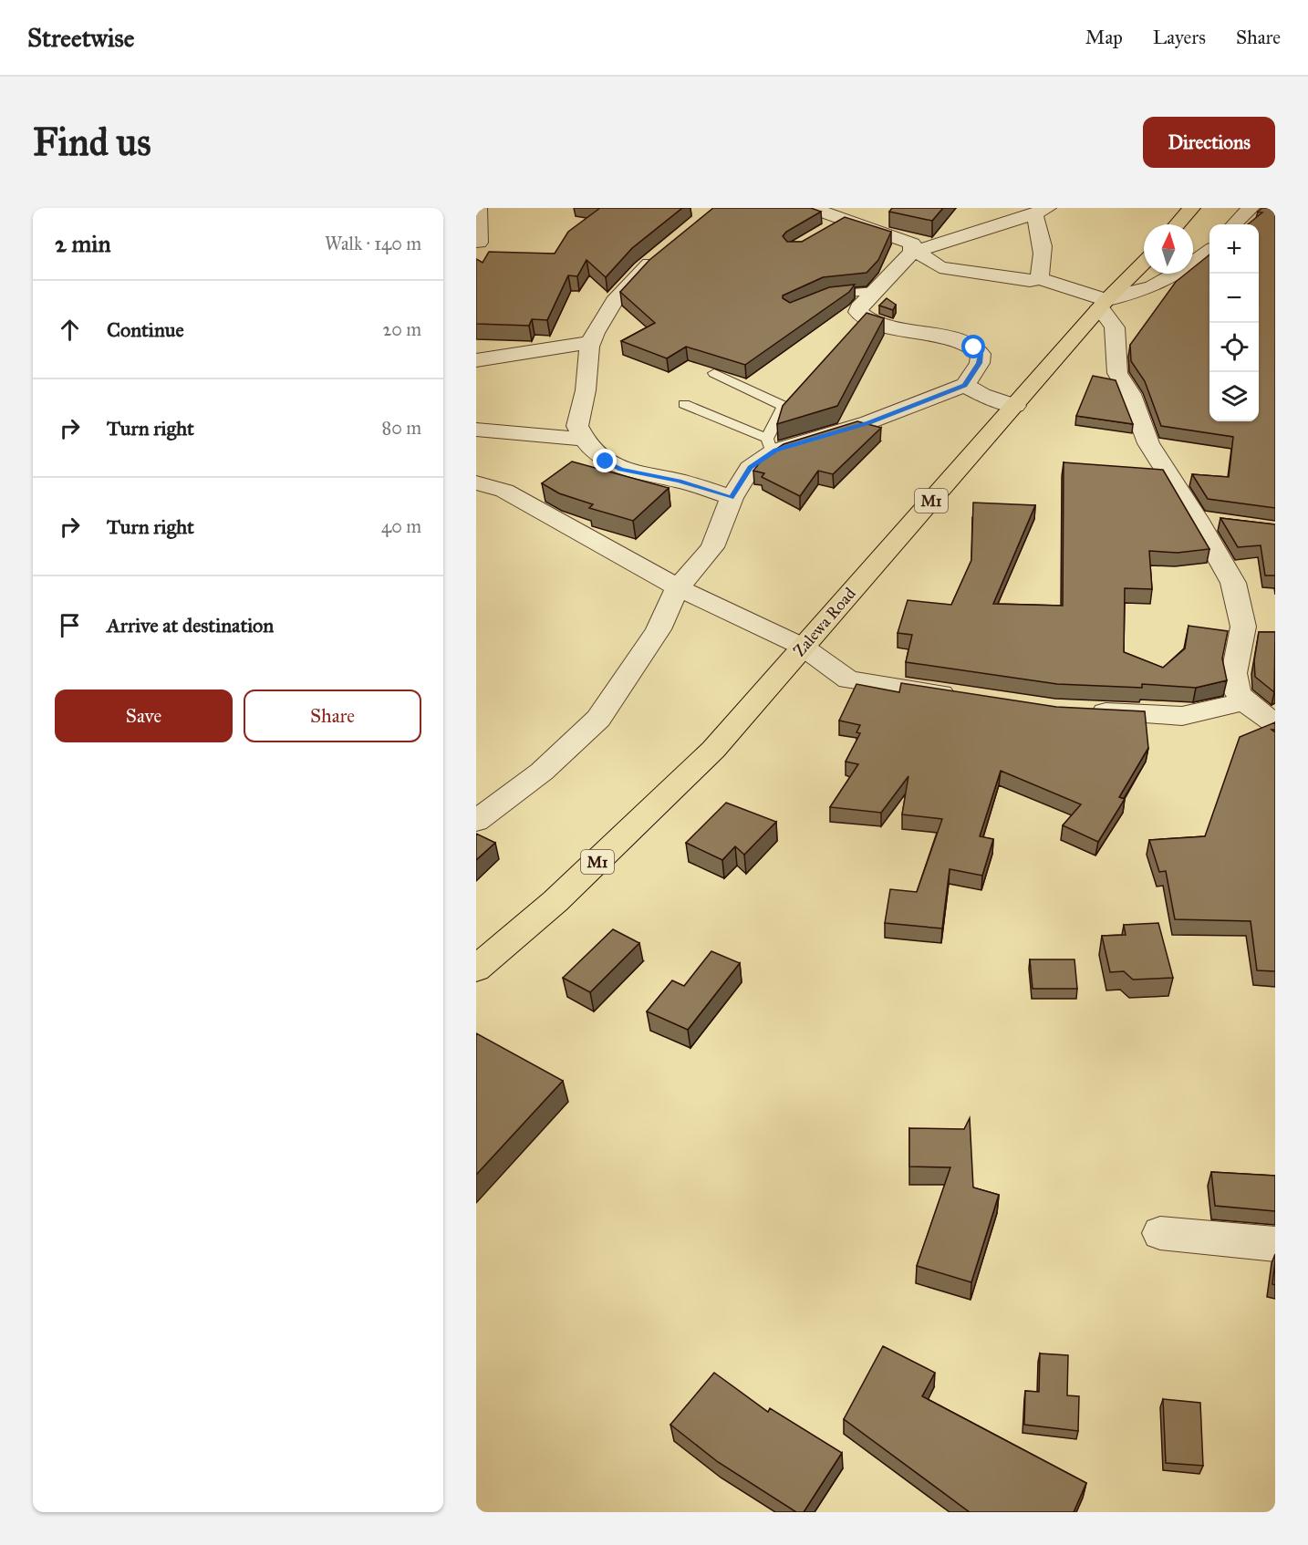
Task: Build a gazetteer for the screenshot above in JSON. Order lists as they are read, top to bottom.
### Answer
{
  "streets": {
    "highway": ["M1", "Zalewa Road"]
  },
  "north": "top",
  "page": {
    "header": "Streetwise",
    "nav": ["Map", "Layers", "Share"],
    "buttons": [
      "Directions",
      ["Save", "Share"]
    ],
    "title": "Find us",
    "heading": ["2 min", "Walk · 140 m"],
    "map_buttons": ["+", "−"],
    "list": [
      ["Continue", "20 m"],
      ["Turn right", "80 m"],
      ["Turn right", "40 m"],
      "Arrive at destination"
    ]
  }
}
